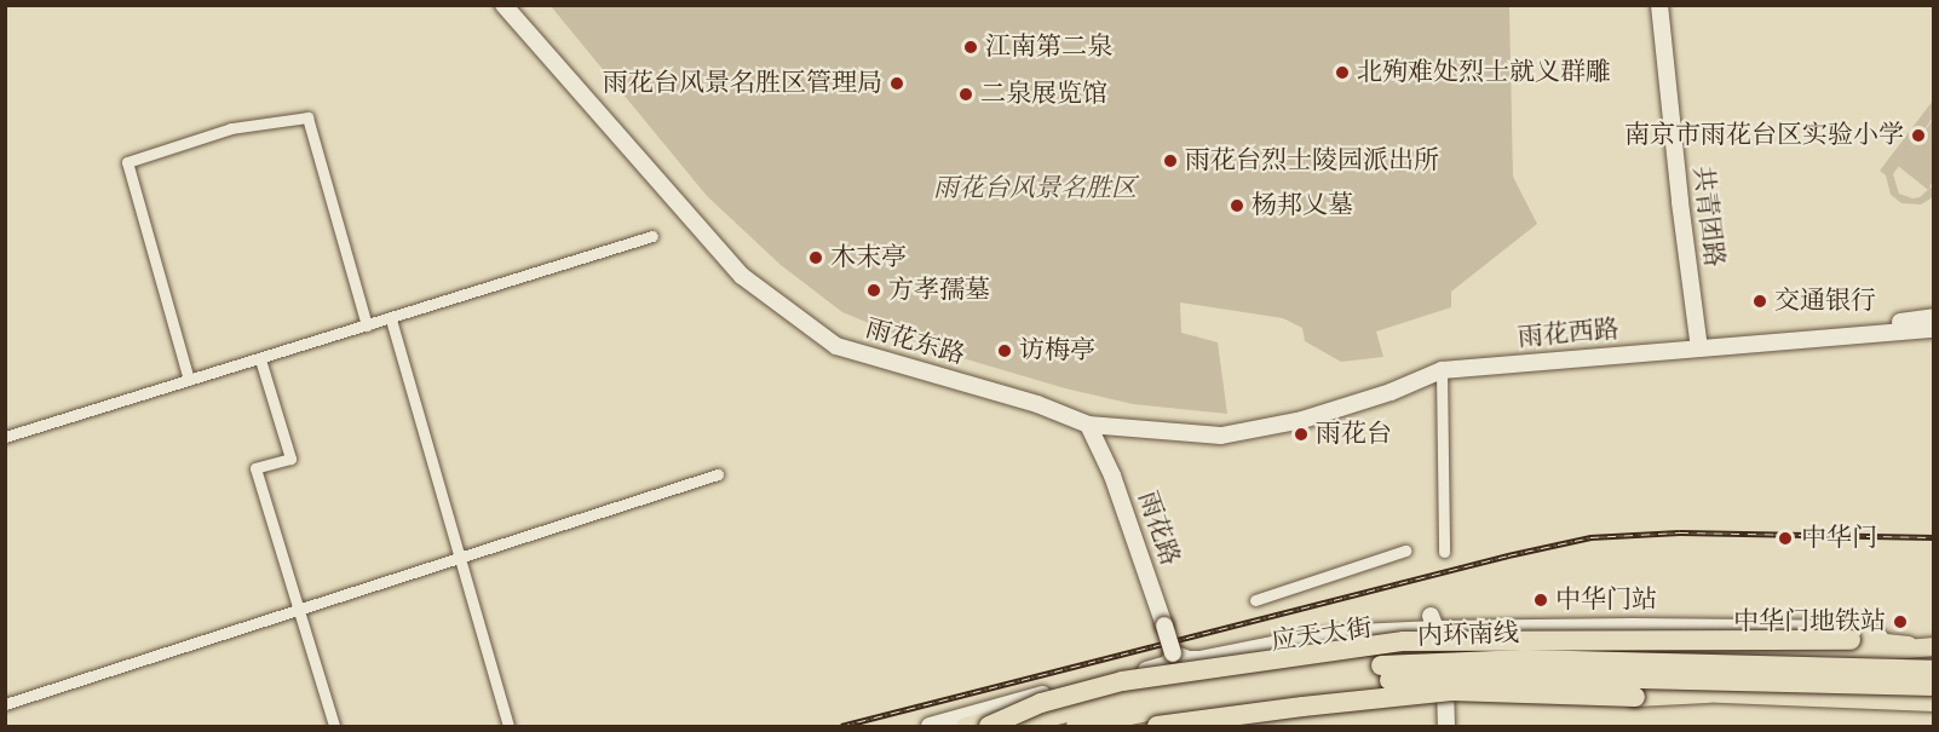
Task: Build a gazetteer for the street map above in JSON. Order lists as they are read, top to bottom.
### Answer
{
  "streets": {
    "highway": ["内环南线"],
    "main road": [
      "共青团路",
      "雨花西路",
      "雨花东路",
      "雨花路",
      "应天大街"
    ]
  },
  "crossings": [
    ["共青团路", "雨花西路"],
    ["雨花西路", "雨花东路"],
    ["雨花东路", "雨花路"],
    ["雨花路", "应天大街"]
  ],
  "parks": ["雨花台风景名胜区"],
  "places": [
    "江南第二泉",
    "北殉难处烈士就义群雕",
    "雨花台风景名胜区管理局",
    "二泉展览馆",
    "南京市雨花台区实验小学",
    "雨花台烈士陵园派出所",
    "杨邦乂墓",
    "木末亭",
    "方孝孺墓",
    "交通银行",
    "访梅亭",
    "雨花台",
    "中华门",
    "中华门站",
    "中华门地铁站"
  ]
}
